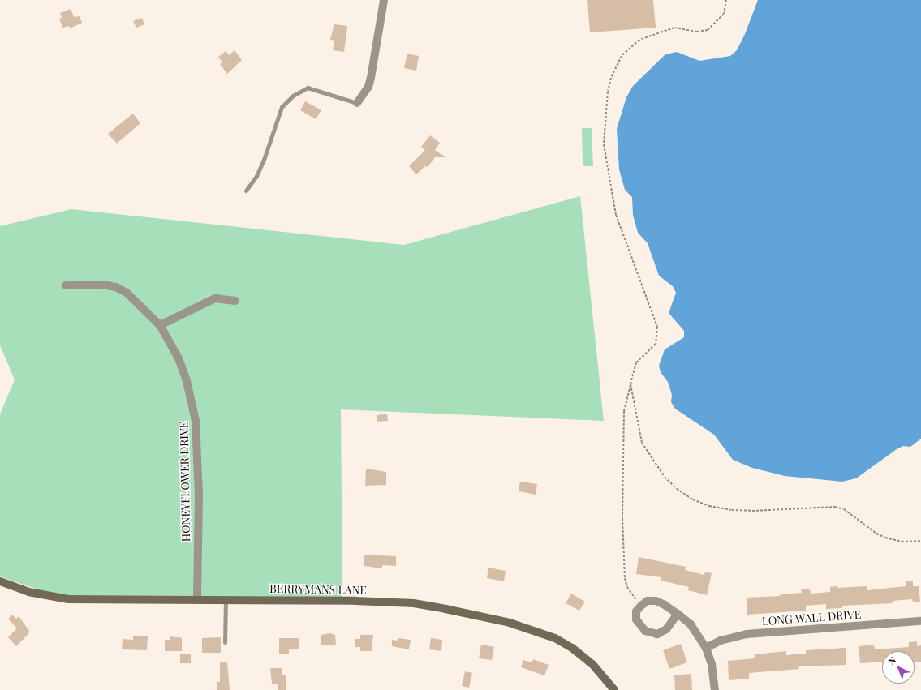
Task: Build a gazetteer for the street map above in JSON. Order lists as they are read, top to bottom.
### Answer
{
  "streets": {
    "street": ["HONEYFLOWER DRIVE", "BERRYMANS LANE", "LONG WALL DRIVE"]
  },
  "crossings": [
    ["HONEYFLOWER DRIVE", "BERRYMANS LANE"]
  ],
  "north": "top left"
}
